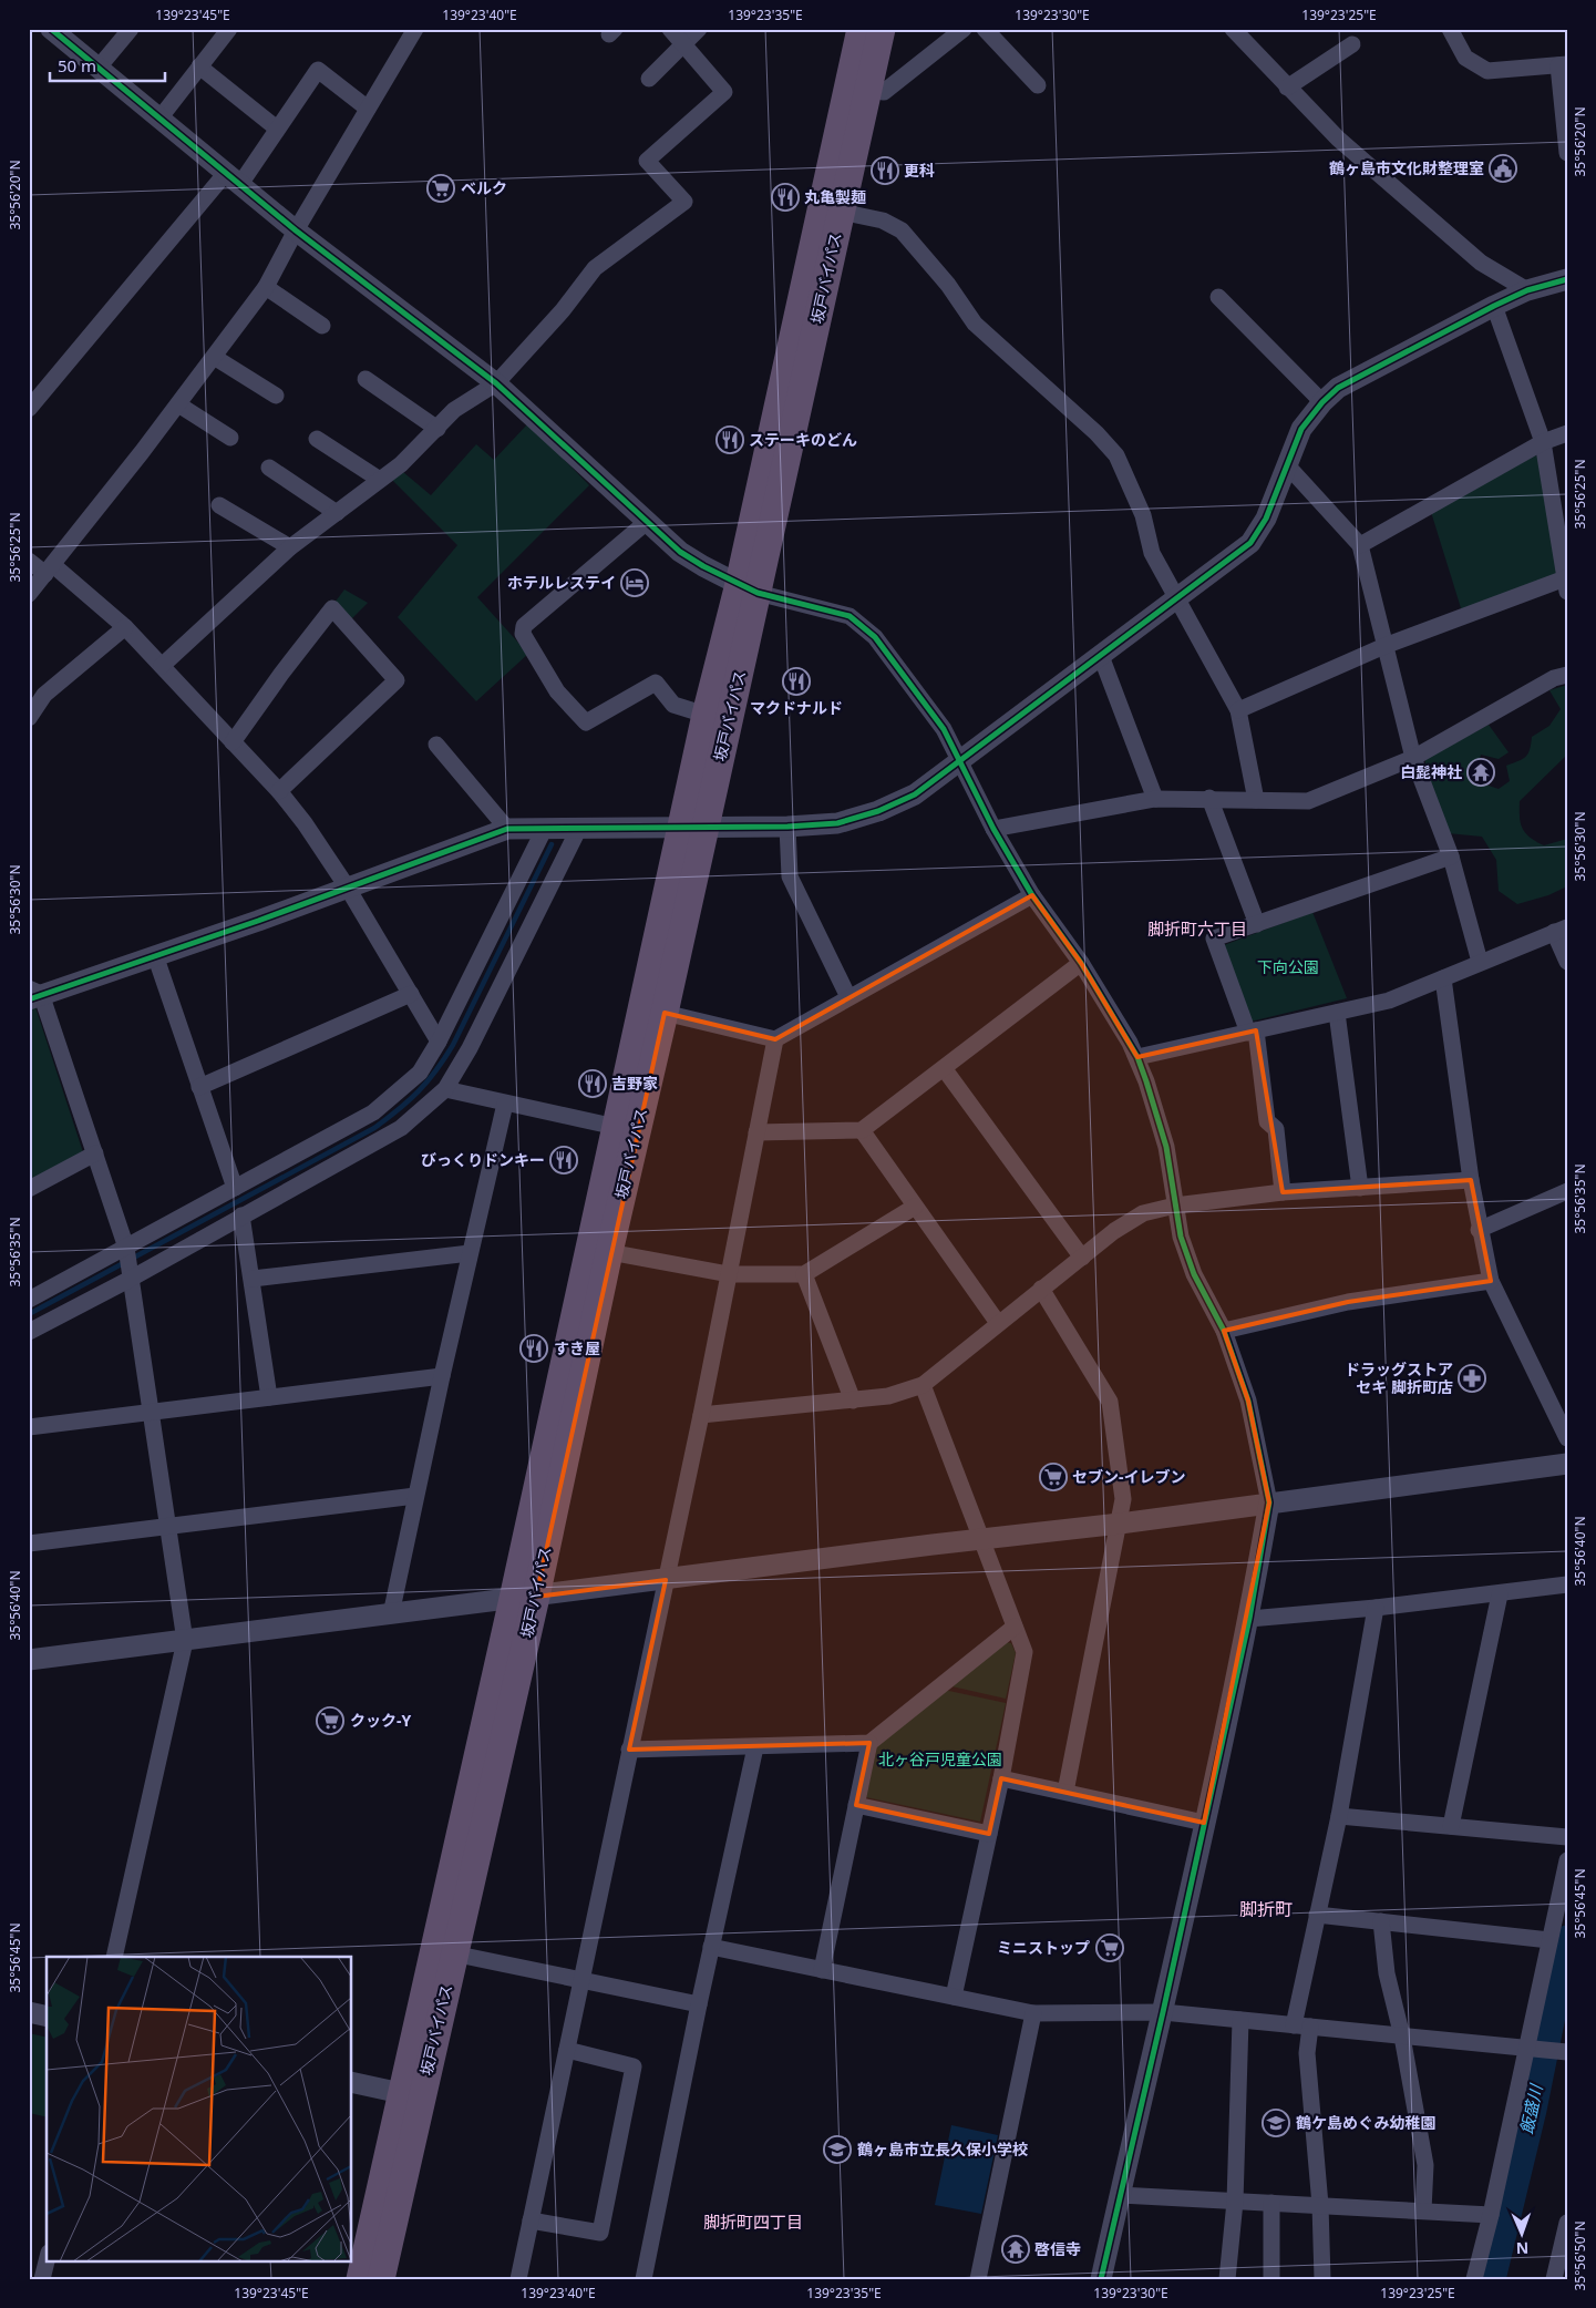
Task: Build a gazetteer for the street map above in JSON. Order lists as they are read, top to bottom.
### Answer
{
  "streets": {
    "highway": ["坂戸バイパス"]
  },
  "districts": ["脚折町六丁目", "脚折町", "脚折町四丁目"],
  "water": ["飯盛川"],
  "parks": ["下向公園", "北ヶ谷戸児童公園"],
  "places": {
    "public building": ["鶴ヶ島市文化財整理室"],
    "restaurant": [
      "更科",
      "丸亀製麺",
      "ステーキのどん",
      "マクドナルド",
      "吉野家",
      "びっくりドンキー",
      "すき屋"
    ],
    "supermarket": [
      "ベルク",
      "セブン-イレブン",
      "クック-Y",
      "ミニストップ"
    ],
    "hotel": ["ホテルレステイ"],
    "temple": ["白髭神社", "啓信寺"],
    "pharmacy": ["ドラッグストア セキ 脚折町店"],
    "school or university": ["鶴ケ島めぐみ幼稚園", "鶴ヶ島市立長久保小学校"]
  },
  "scale_bar": "50 m",
  "north": "bottom",
  "coordinates": [
    "139°23'45\"E",
    "139°23'40\"E",
    "139°23'35\"E",
    "139°23'30\"E",
    "139°23'25\"E",
    "35°56'20\"N",
    "35°56'25\"N",
    "35°56'30\"N",
    "35°56'35\"N",
    "35°56'40\"N",
    "35°56'45\"N",
    "35°56'50\"N"
  ]
}
